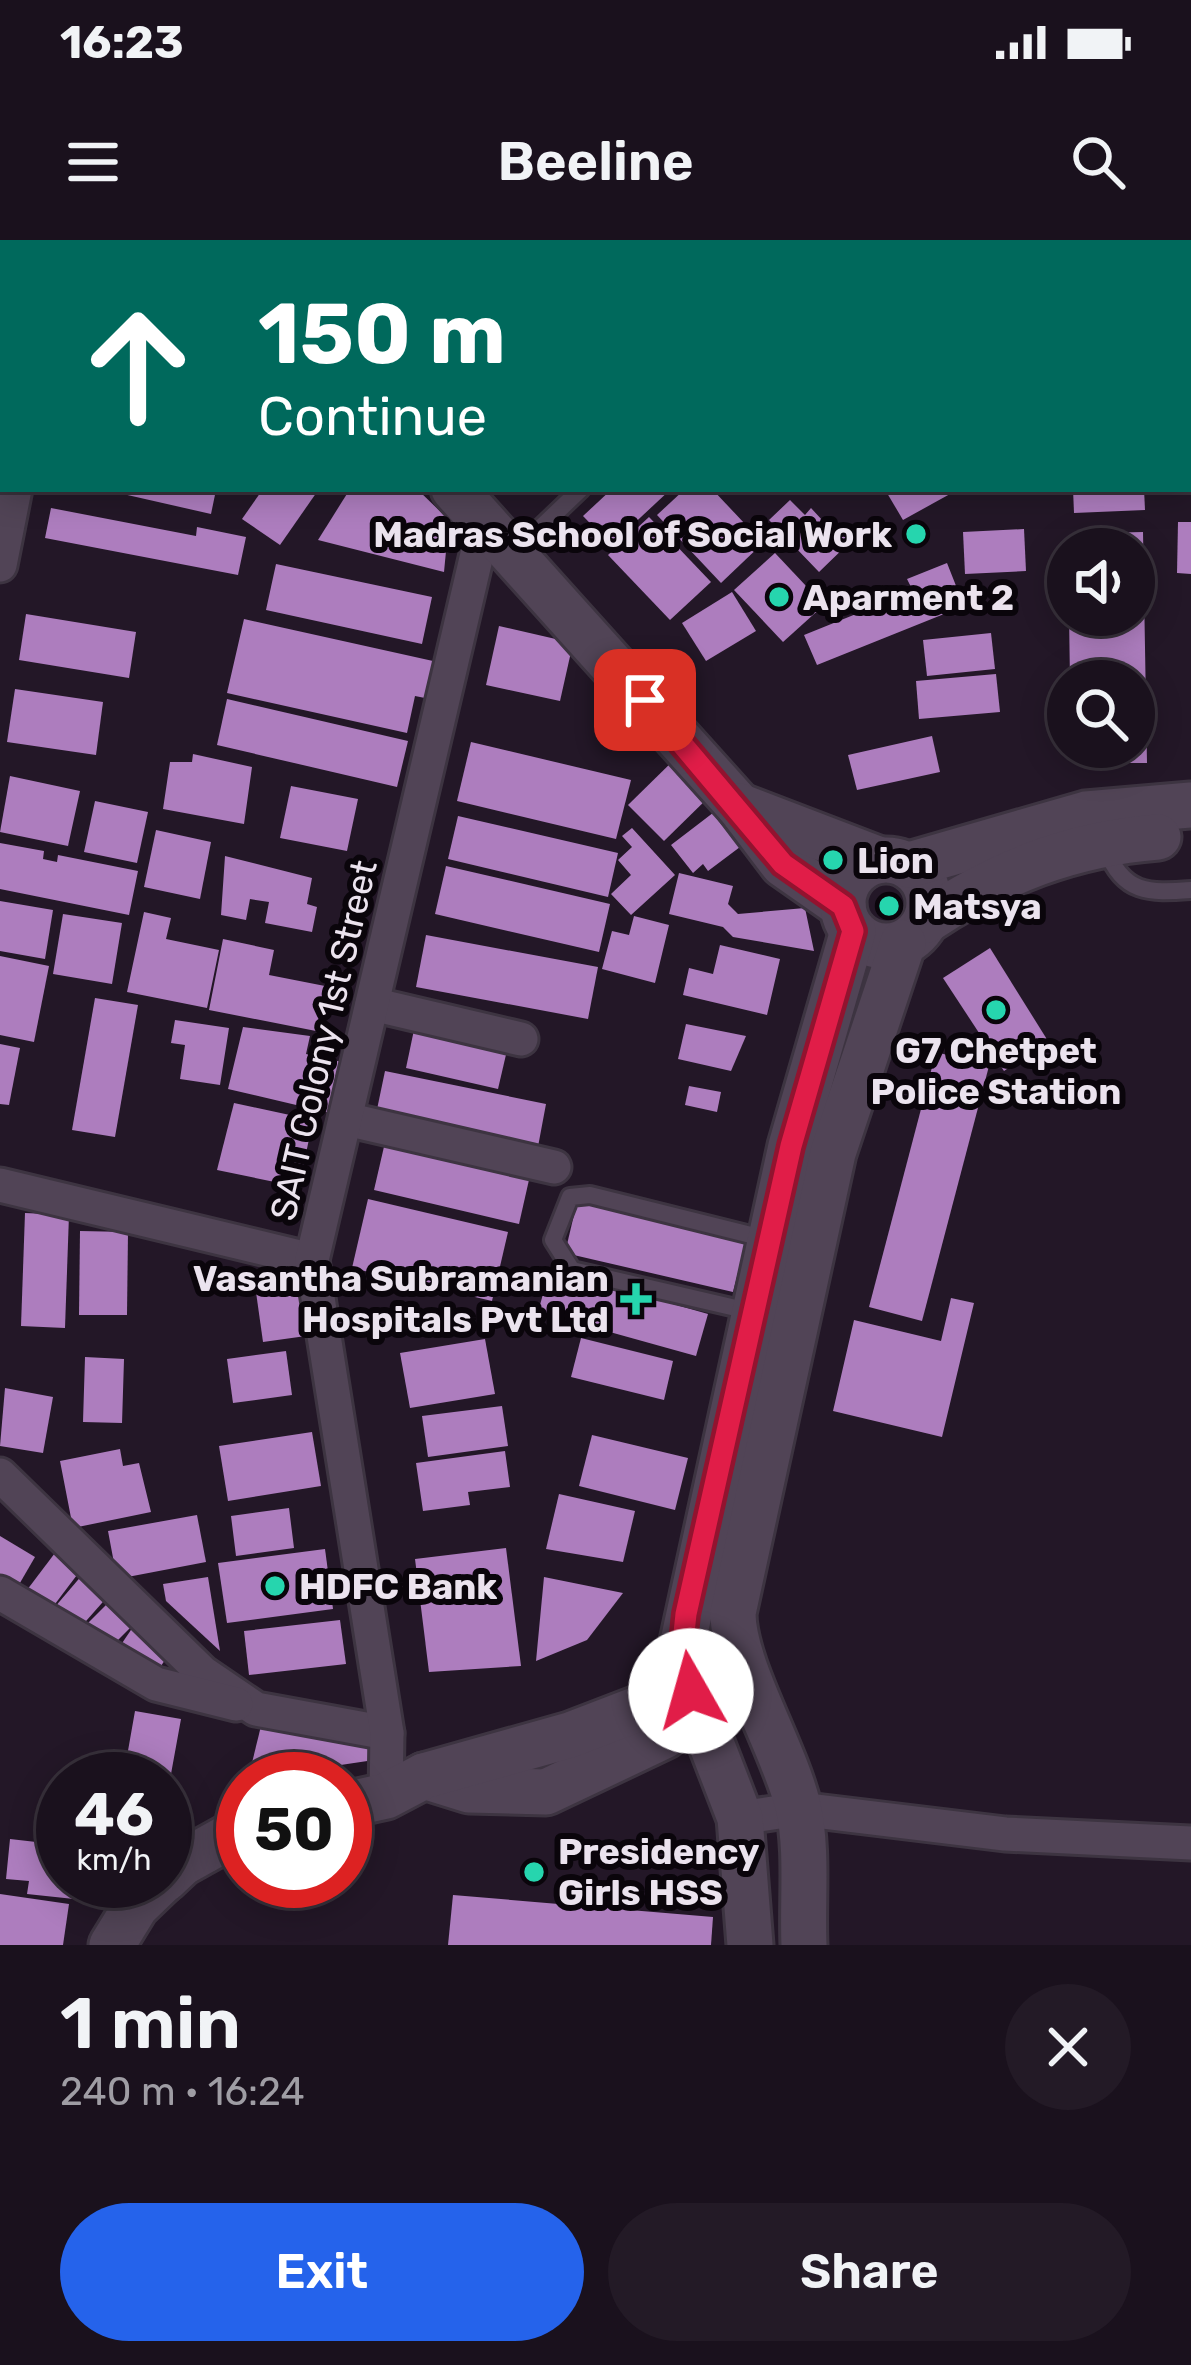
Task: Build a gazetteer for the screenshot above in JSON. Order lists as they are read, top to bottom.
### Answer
{
  "streets": {
    "street": ["SAIT Colony 1st Street"]
  },
  "places": {
    "other": [
      "Madras School of Social Work",
      "Aparment 2",
      "Lion",
      "Matsya",
      "G7 Chetpet Police Station",
      "HDFC Bank",
      "Presidency Girls HSS"
    ],
    "health": ["Vasantha Subramanian Hospitals Pvt Ltd"]
  },
  "page": {
    "status": "16:23",
    "header": "Beeline",
    "turn": ["150 m", "Continue"],
    "speed": "46 km/h",
    "limit": "50",
    "heading": ["1 min", "240 m · 16:24"],
    "buttons": ["Exit", "Share"]
  }
}
